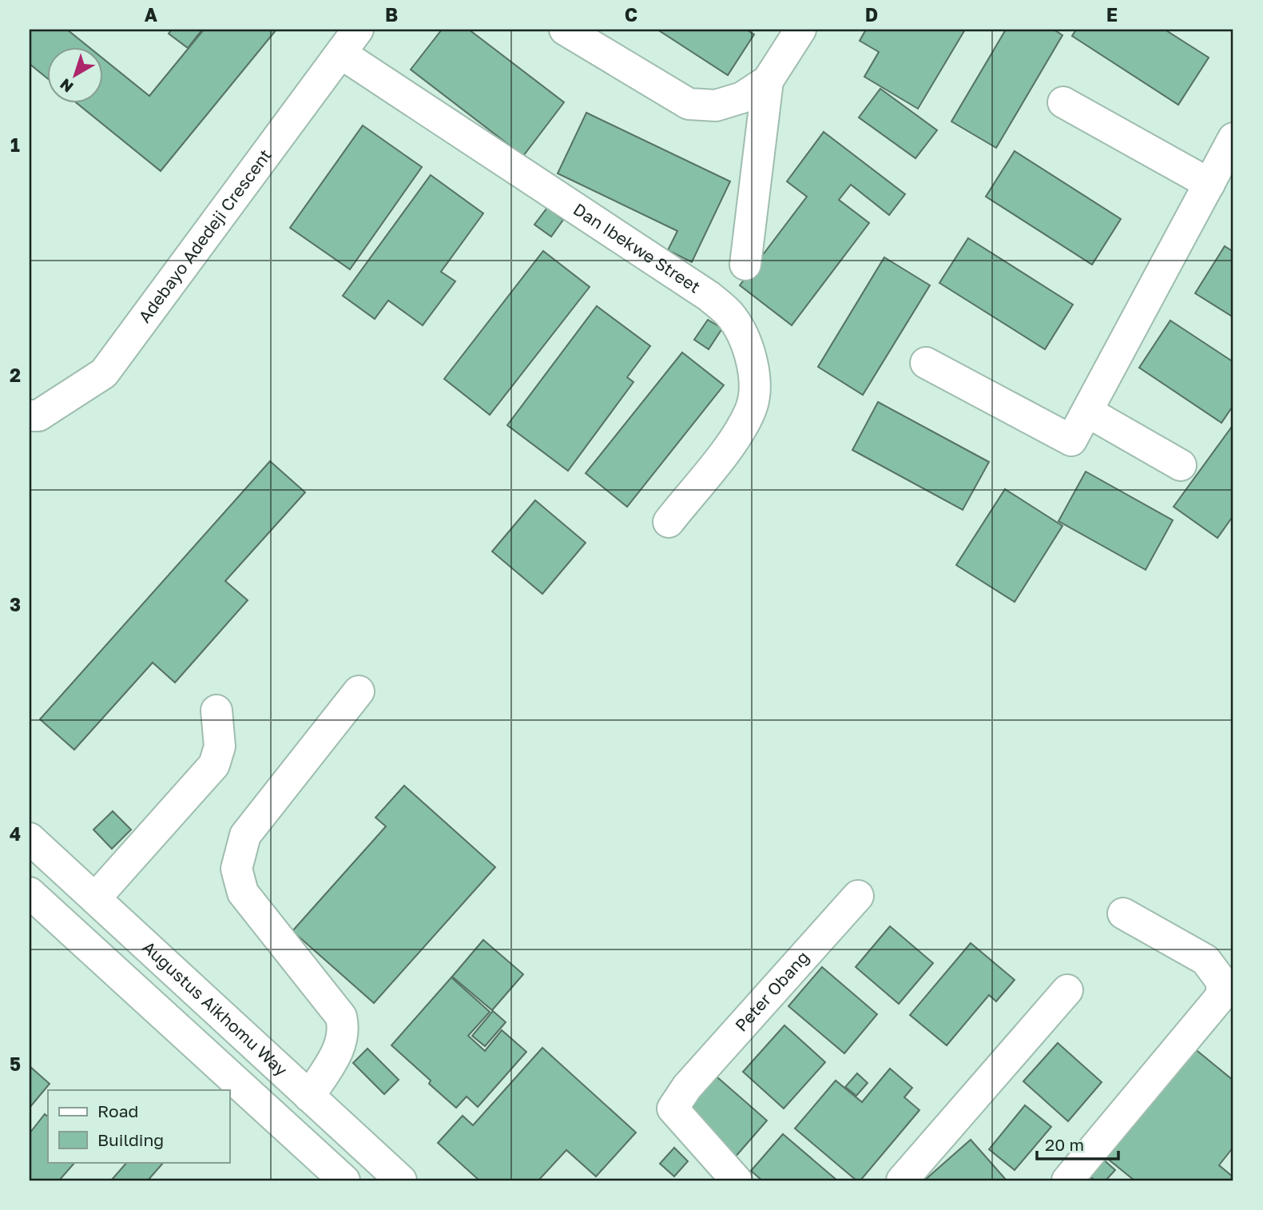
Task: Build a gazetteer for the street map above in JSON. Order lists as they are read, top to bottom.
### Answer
{
  "streets": {
    "street": [
      "Adebayo Adedeji Crescent",
      "Dan Ibekwe Street",
      "Peter Obang",
      "Augustus Aikhomu Way"
    ]
  },
  "crossings": [
    ["Adebayo Adedeji Crescent", "Dan Ibekwe Street"]
  ],
  "legend": ["Road", "Building"],
  "scale_bar": "20 m",
  "north": "bottom left",
  "grid": {
    "columns": [
      "A",
      "B",
      "C",
      "D",
      "E"
    ],
    "rows": [
      "1",
      "2",
      "3",
      "4",
      "5"
    ]
  }
}
